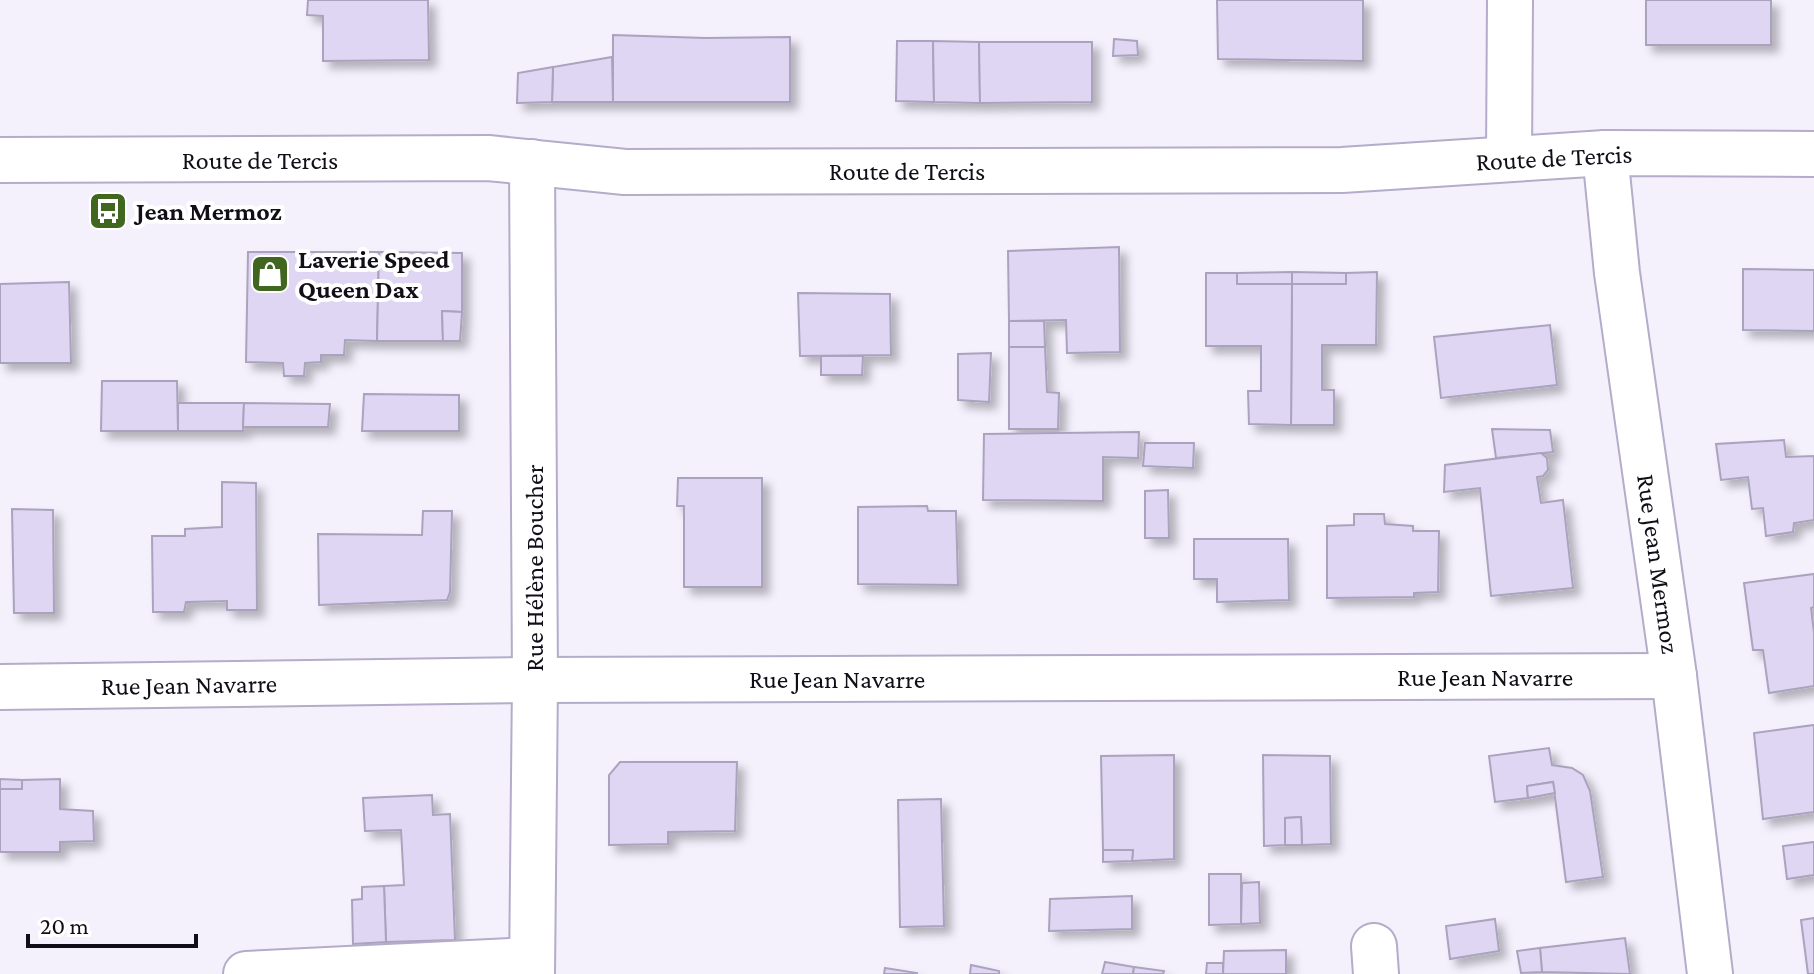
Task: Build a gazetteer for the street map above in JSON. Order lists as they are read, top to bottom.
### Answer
{
  "streets": {
    "street": [
      "Route de Tercis",
      "Rue Jean Mermoz",
      "Rue Hélène Boucher",
      "Rue Jean Navarre"
    ]
  },
  "crossings": [
    ["Route de Tercis", "Rue Jean Mermoz"],
    ["Route de Tercis", "Rue Hélène Boucher"],
    ["Rue Jean Mermoz", "Rue Jean Navarre"],
    ["Rue Hélène Boucher", "Rue Jean Navarre"]
  ],
  "places": {
    "bus stop": ["Jean Mermoz"],
    "shop": ["Laverie Speed Queen Dax"]
  },
  "scale_bar": "20 m"
}
